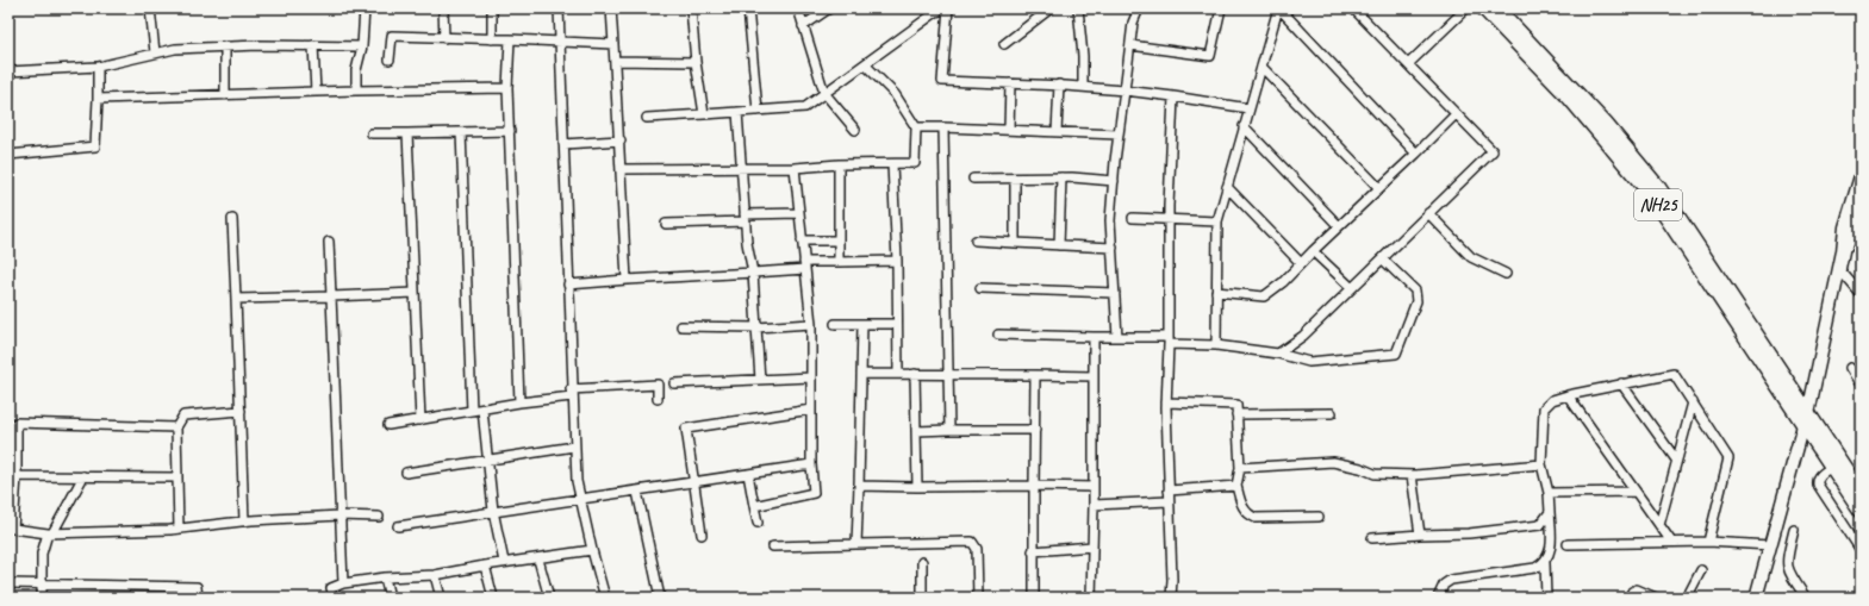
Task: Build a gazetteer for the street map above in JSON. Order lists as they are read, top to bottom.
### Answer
{
  "streets": {
    "main road": ["NH25"]
  }
}
